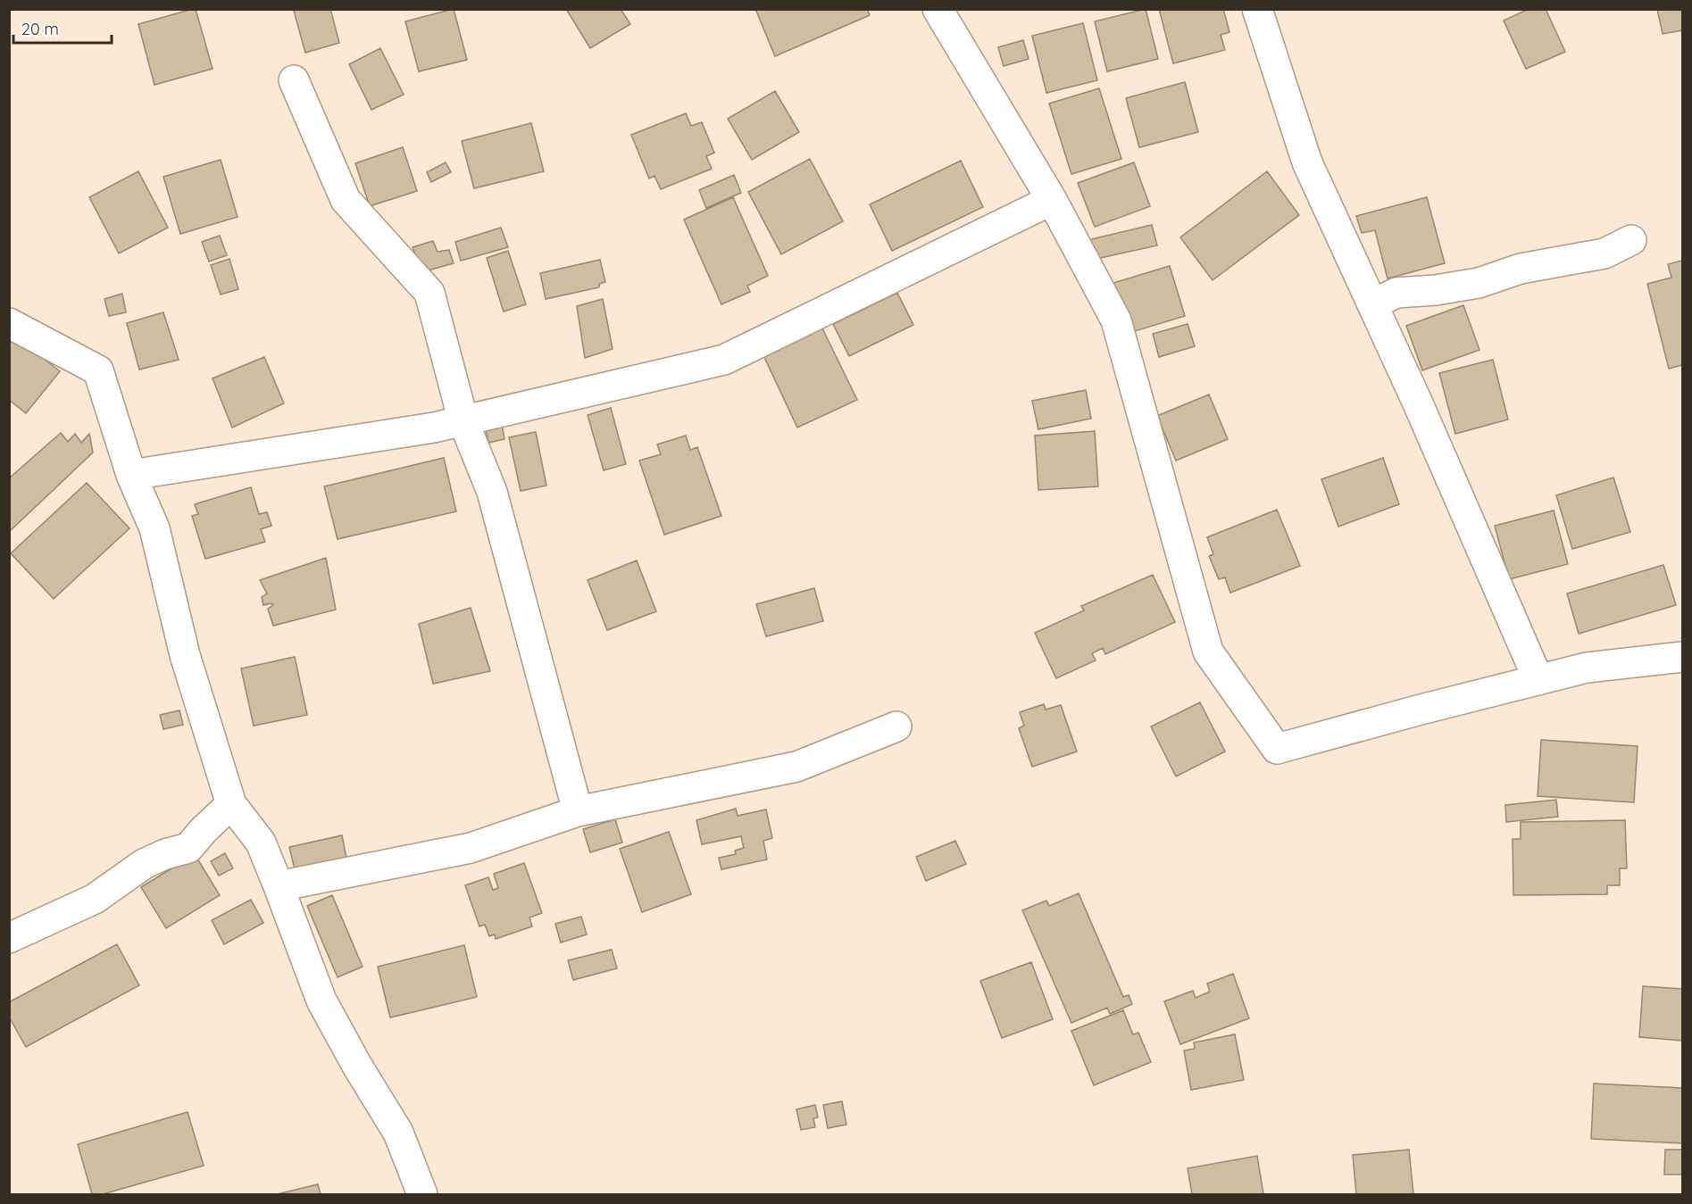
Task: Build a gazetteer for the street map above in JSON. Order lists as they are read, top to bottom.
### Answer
{
  "scale_bar": "20 m"
}
